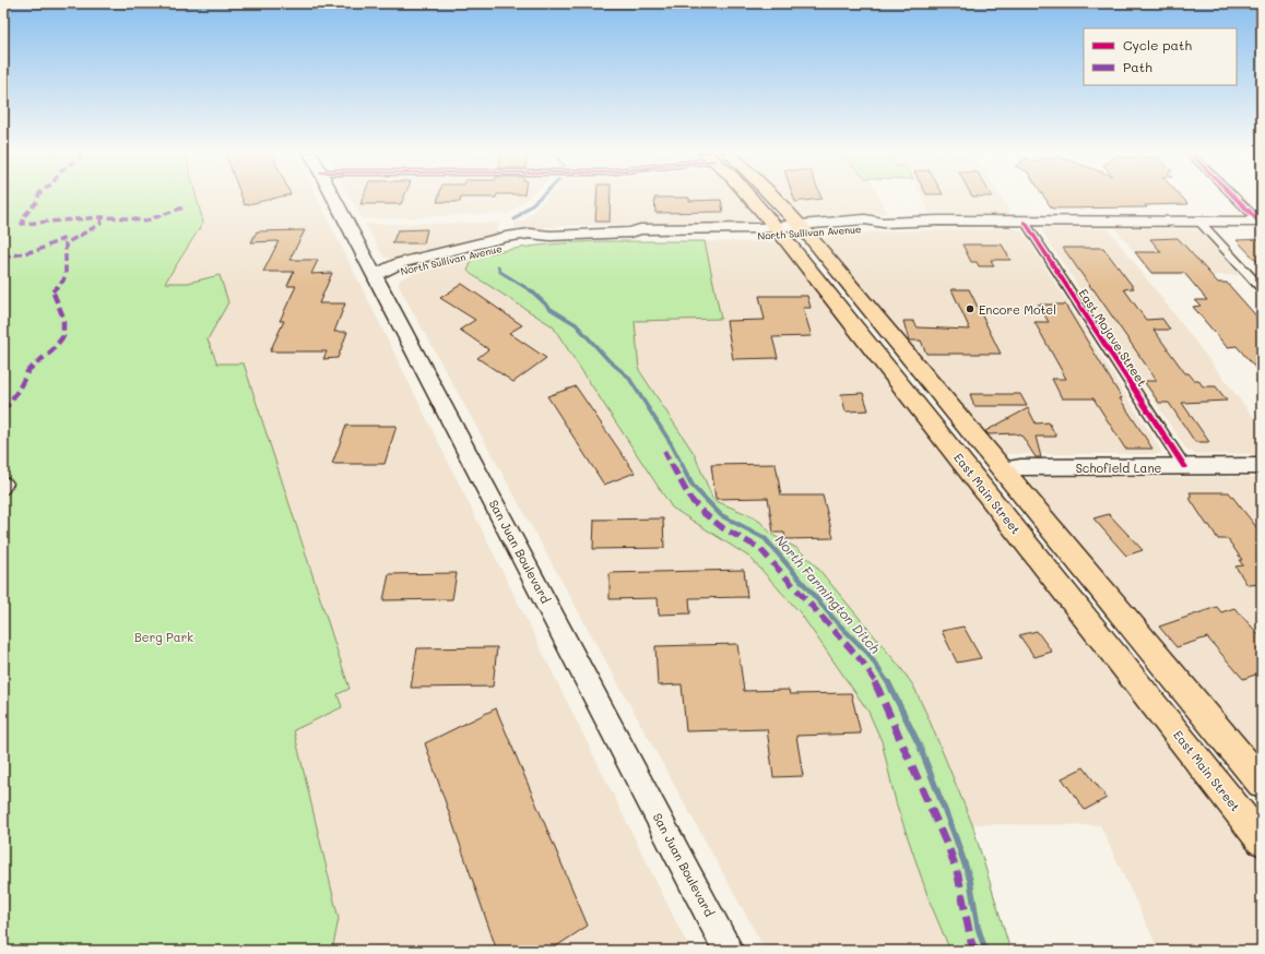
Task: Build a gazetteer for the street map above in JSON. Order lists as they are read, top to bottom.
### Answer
{
  "streets": {
    "main road": [
      "North Sullivan Avenue",
      "Schofield Lane",
      "East Main Street",
      "San Juan Boulevard"
    ],
    "street": ["East Mojave Street"]
  },
  "crossings": [
    ["North Sullivan Avenue", "East Mojave Street"],
    ["North Sullivan Avenue", "East Main Street"],
    ["North Sullivan Avenue", "San Juan Boulevard"],
    ["East Mojave Street", "Schofield Lane"],
    ["Schofield Lane", "East Main Street"]
  ],
  "water": ["North Farmington Ditch"],
  "parks": ["Berg Park"],
  "places": ["Encore Motel"],
  "legend": ["Cycle path", "Path"]
}
